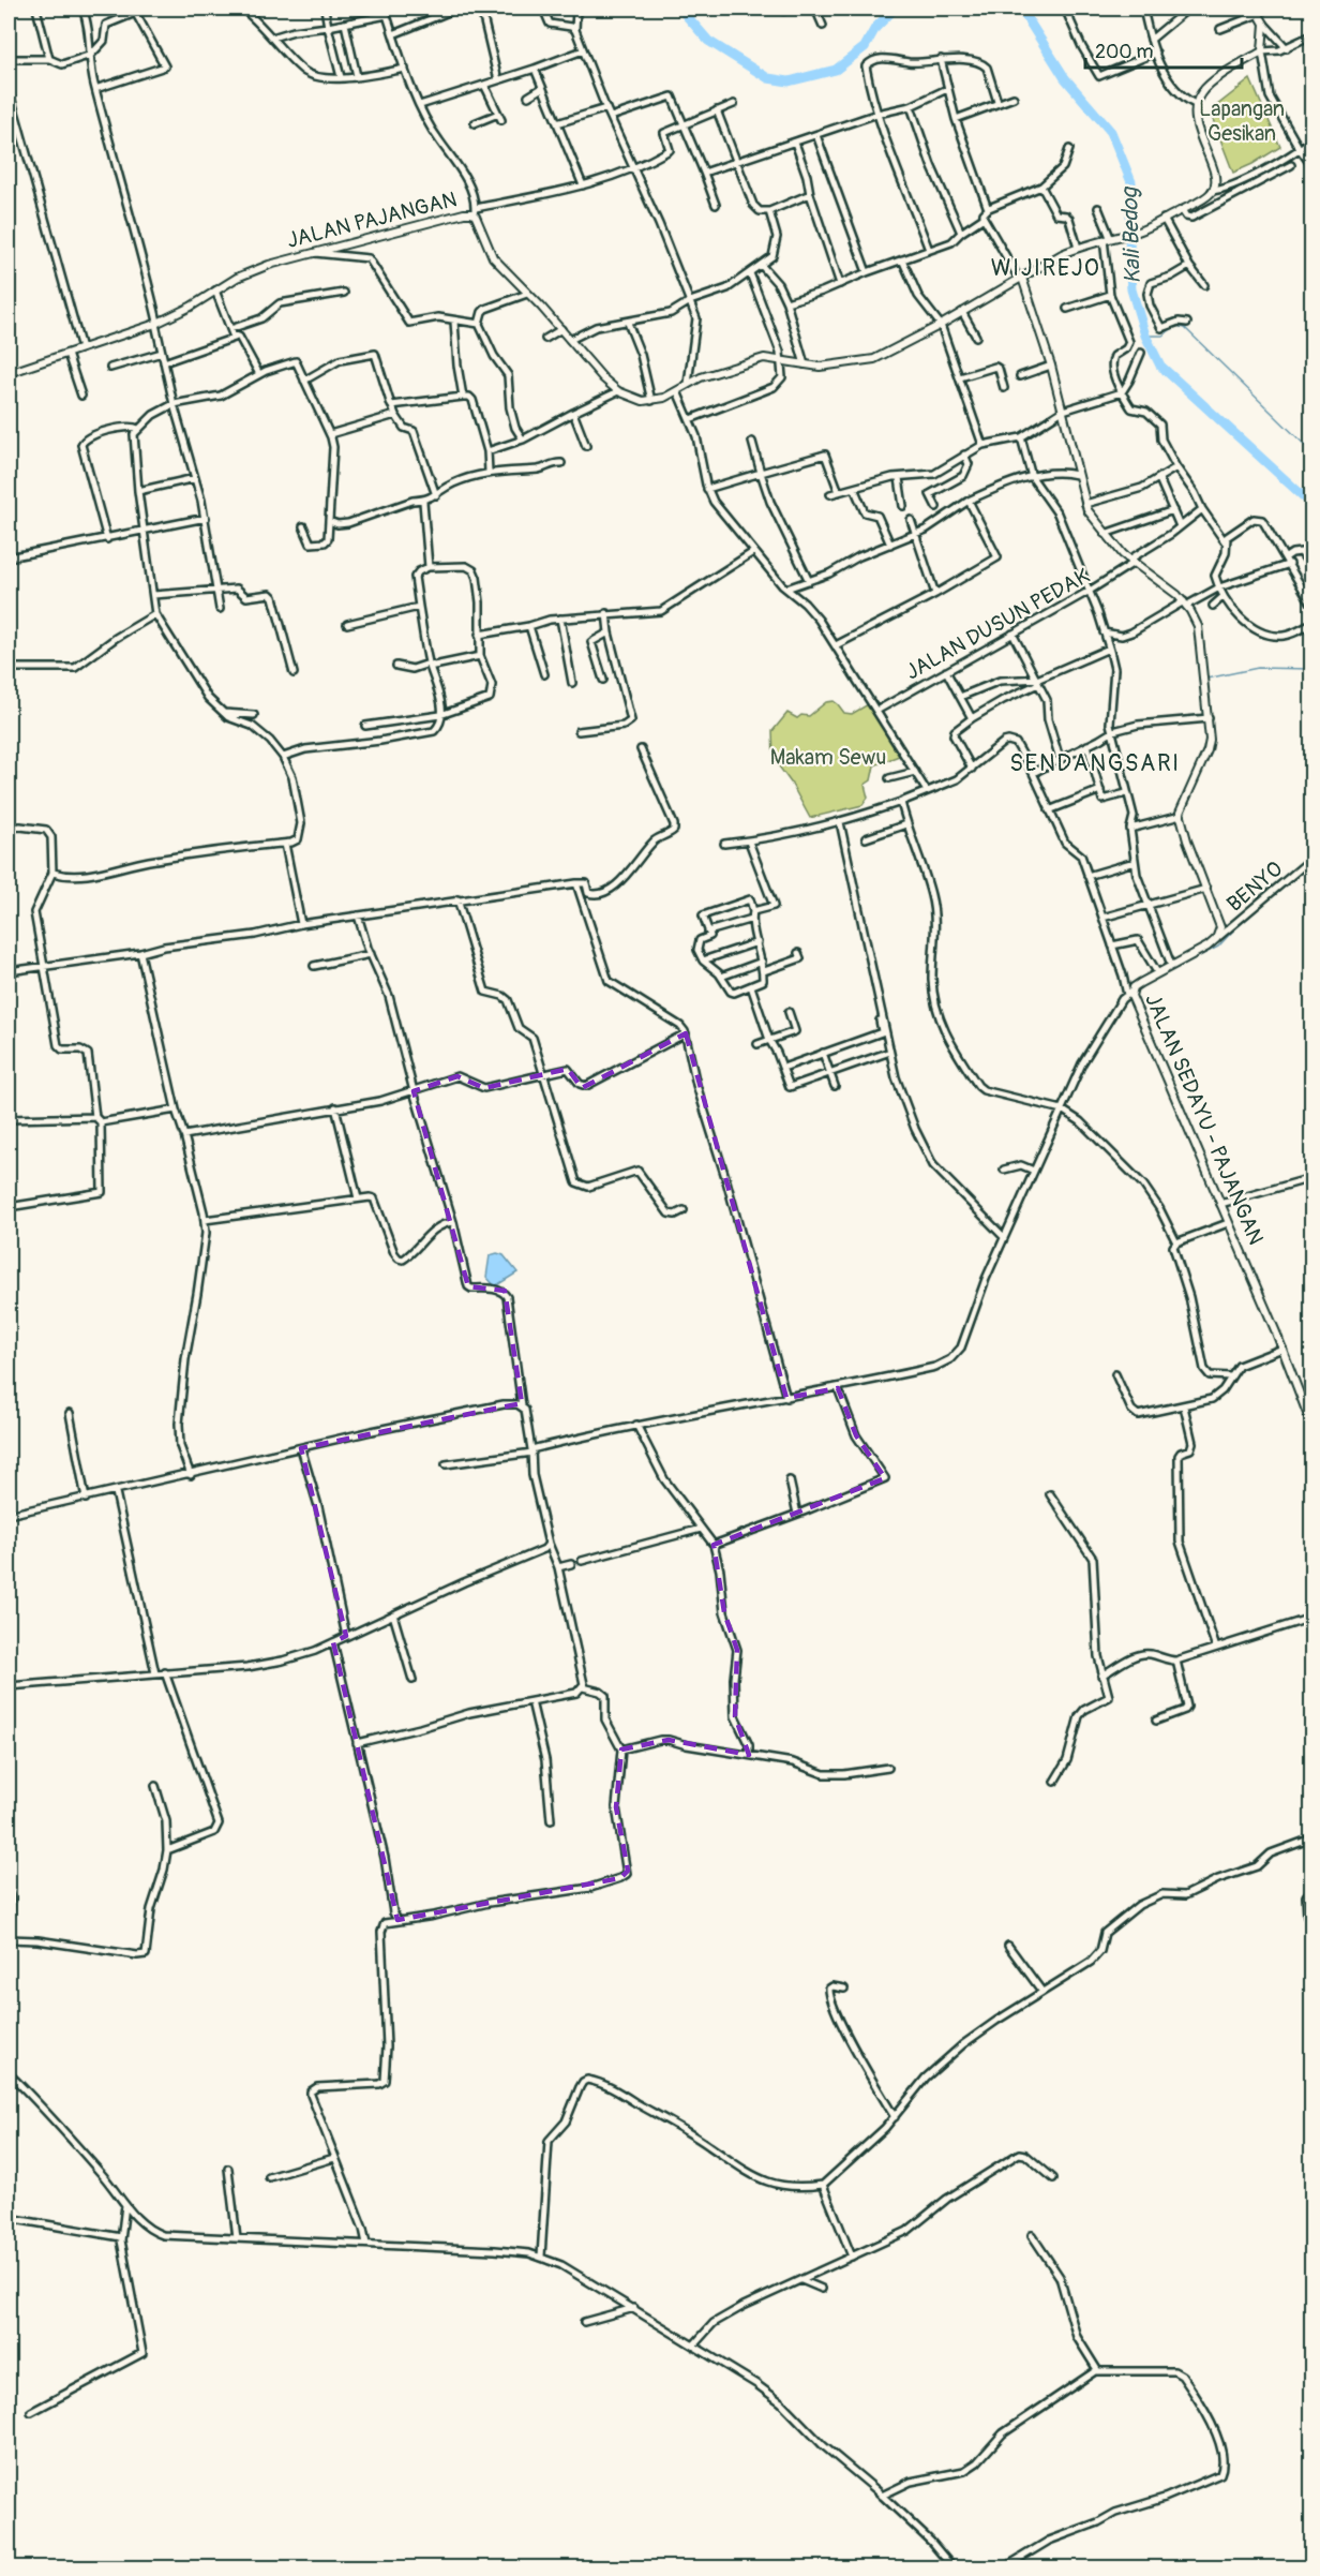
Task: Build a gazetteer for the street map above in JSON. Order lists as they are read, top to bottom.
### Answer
{
  "streets": {
    "main road": ["JALAN PAJANGAN", "JALAN SEDAYU - PAJANGAN"],
    "street": ["JALAN DUSUN PEDAK", "BENYO"]
  },
  "crossings": [
    ["BENYO", "JALAN SEDAYU - PAJANGAN"]
  ],
  "districts": ["WIJIREJO", "SENDANGSARI"],
  "water": ["Kali Bedog"],
  "parks": ["Lapangan Gesikan", "Makam Sewu"],
  "scale_bar": "200 m"
}
